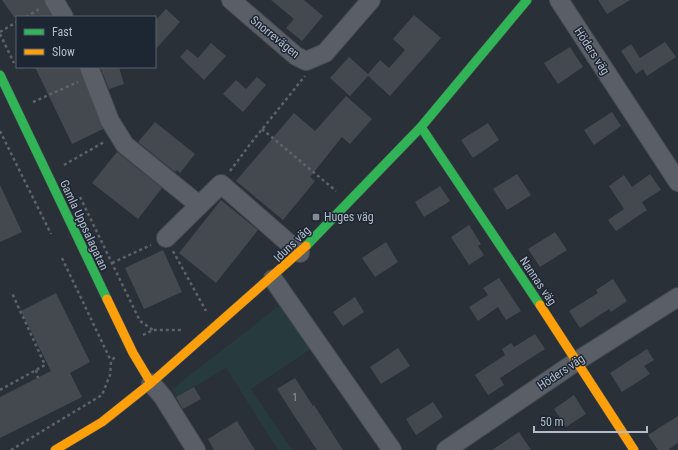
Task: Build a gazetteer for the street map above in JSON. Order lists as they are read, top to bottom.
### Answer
{
  "streets": {
    "street": [
      "Snorrevägen",
      "Höders väg",
      "Gamla Uppsalagatan",
      "Iduns väg",
      "Nannas väg"
    ]
  },
  "crossings": [
    ["Höders väg", "Nannas väg"],
    ["Gamla Uppsalagatan", "Iduns väg"],
    ["Iduns väg", "Nannas väg"]
  ],
  "places": {
    "transit": ["Huges väg"]
  },
  "house_numbers": ["1"],
  "legend": ["Fast", "Slow"],
  "scale_bar": "50 m"
}
